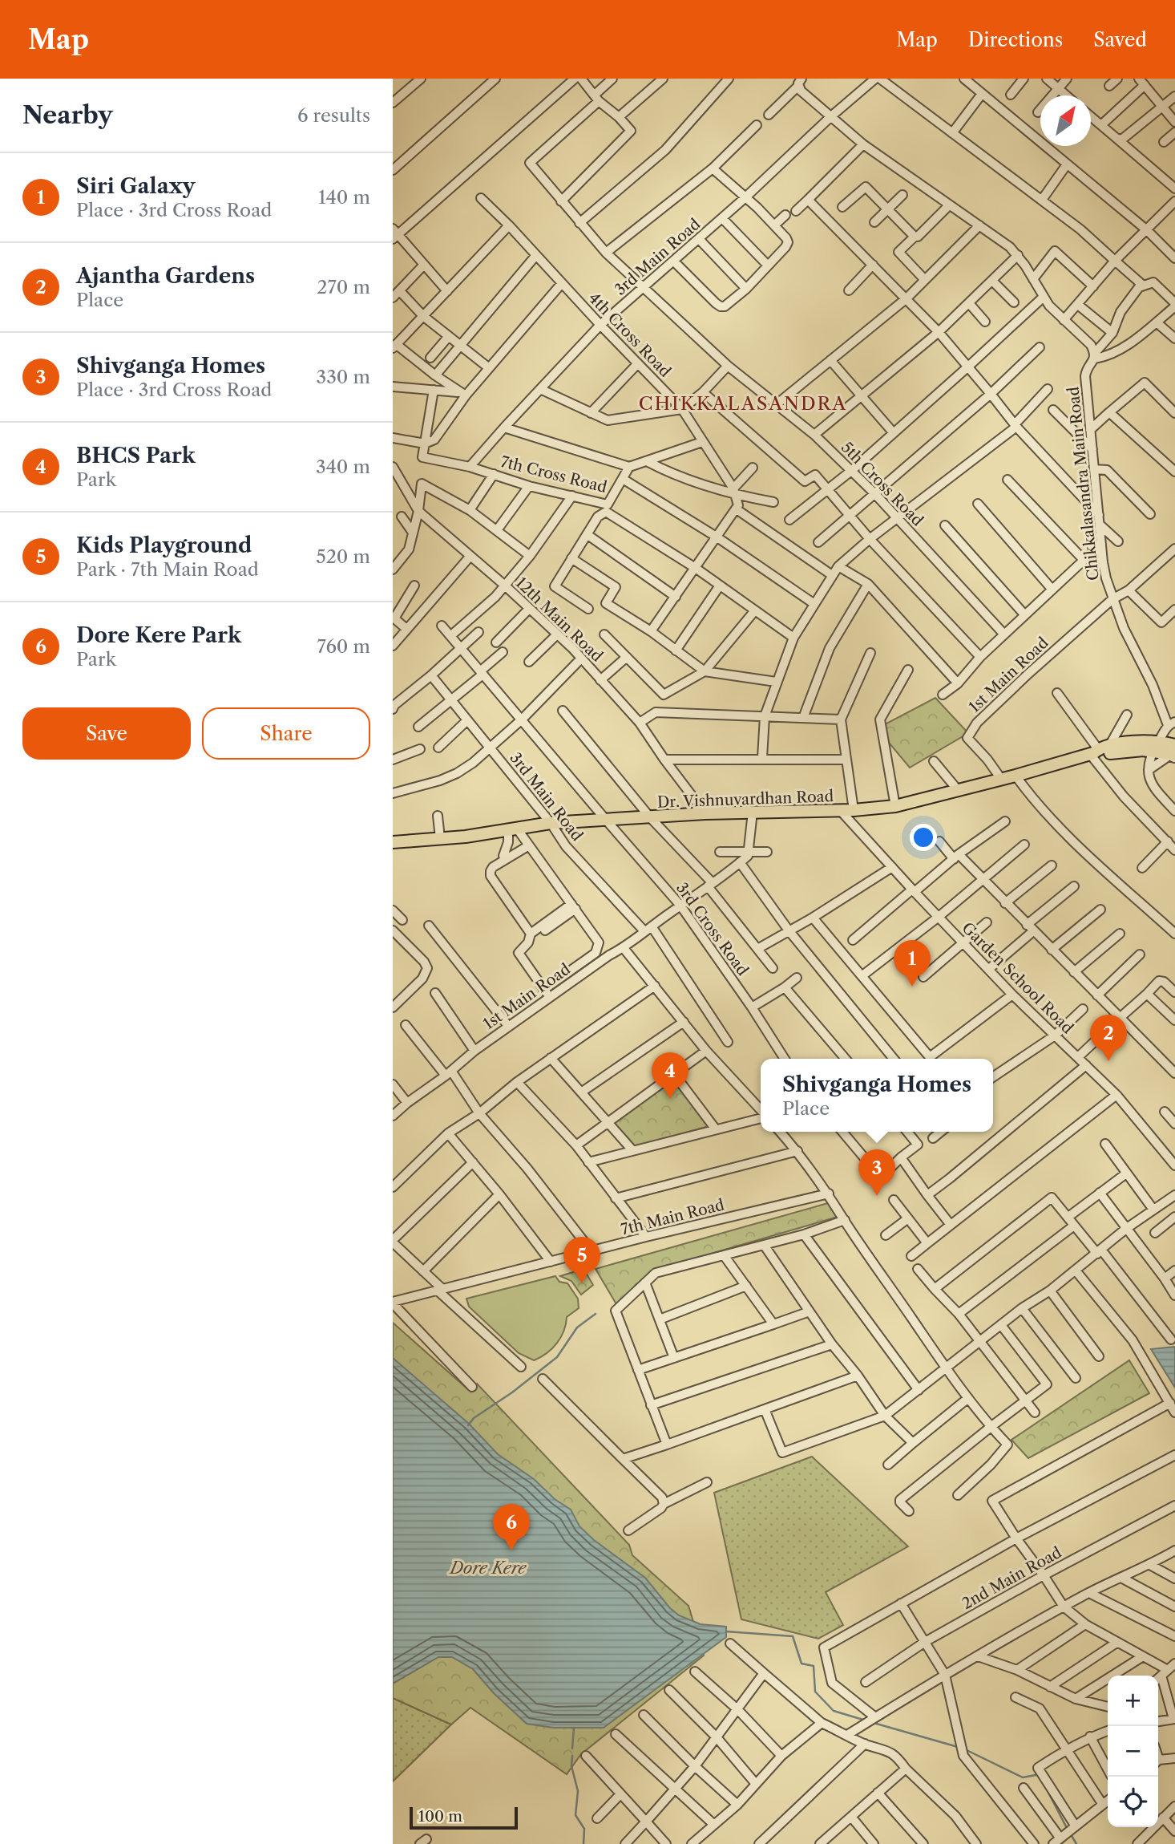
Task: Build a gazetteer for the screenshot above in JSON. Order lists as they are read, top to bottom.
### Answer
{
  "streets": {
    "main road": ["Dr. Vishnuvardhan Road"],
    "street": [
      "3rd Main Road",
      "4th Cross Road",
      "7th Cross Road",
      "5th Cross Road",
      "Chikkalasandra Main Road",
      "12th Main Road",
      "1st Main Road",
      "3rd Cross Road",
      "Garden School Road",
      "7th Main Road",
      "2nd Main Road"
    ]
  },
  "crossings": [
    ["3rd Main Road", "4th Cross Road"],
    ["3rd Main Road", "7th Cross Road"],
    ["3rd Main Road", "1st Main Road"],
    ["3rd Main Road", "Dr. Vishnuvardhan Road"],
    ["Chikkalasandra Main Road", "1st Main Road"],
    ["12th Main Road", "Dr. Vishnuvardhan Road"],
    ["1st Main Road", "Dr. Vishnuvardhan Road"],
    ["1st Main Road", "3rd Cross Road"],
    ["Dr. Vishnuvardhan Road", "3rd Cross Road"],
    ["Dr. Vishnuvardhan Road", "Garden School Road"]
  ],
  "districts": ["CHIKKALASANDRA"],
  "water": ["Dore Kere"],
  "scale_bar": "100 m",
  "north": "top right",
  "page": {
    "header": "Map",
    "nav": ["Map", "Directions", "Saved"],
    "heading": ["Nearby", "6 results"],
    "list": [
      {
        "mark": "1",
        "name": "Siri Galaxy",
        "note": "Place · 3rd Cross Road",
        "value": "140 m"
      },
      {
        "mark": "2",
        "name": "Ajantha Gardens",
        "note": "Place",
        "value": "270 m"
      },
      {
        "mark": "3",
        "name": "Shivganga Homes",
        "note": "Place · 3rd Cross Road",
        "value": "330 m"
      },
      {
        "mark": "4",
        "name": "BHCS Park",
        "note": "Park",
        "value": "340 m"
      },
      {
        "mark": "5",
        "name": "Kids Playground",
        "note": "Park · 7th Main Road",
        "value": "520 m"
      },
      {
        "mark": "6",
        "name": "Dore Kere Park",
        "note": "Park",
        "value": "760 m"
      }
    ],
    "buttons": ["Save", "Share"],
    "pins": [
      "1",
      "2",
      "4",
      "3",
      "5",
      "6"
    ],
    "popup": ["Shivganga Homes", "Place"],
    "map_buttons": ["+", "−"],
    "scale": "100 m"
  }
}
